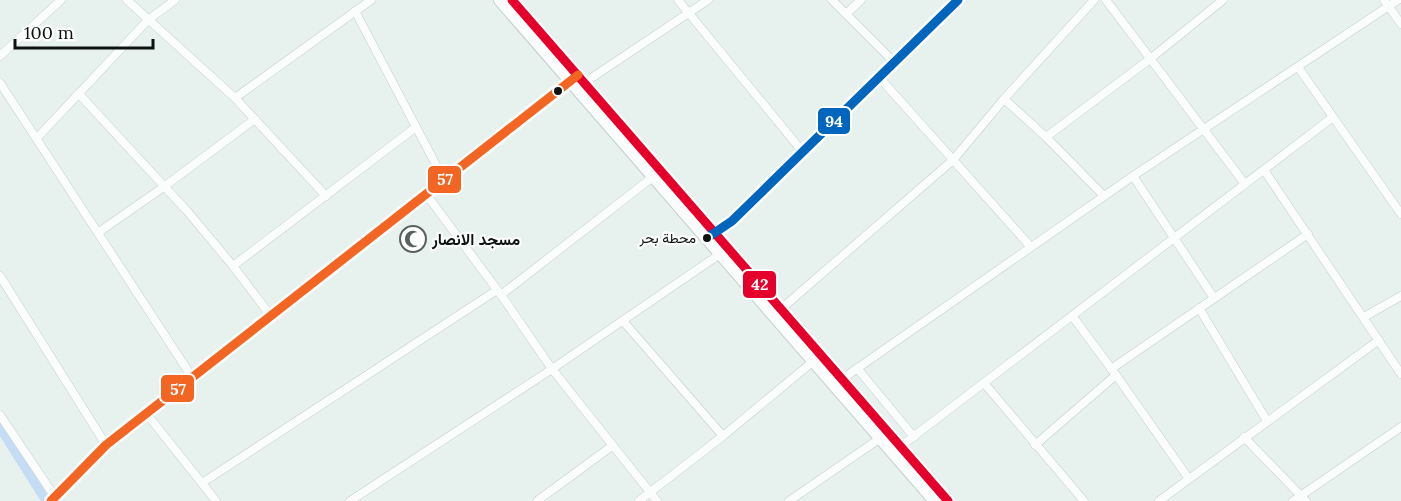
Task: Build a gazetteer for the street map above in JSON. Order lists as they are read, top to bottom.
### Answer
{
  "places": {
    "other": ["محطة بحر"],
    "mosque": ["مسجد الانصار"]
  },
  "lines": ["transit line 42", "transit line 94", "transit line 57"],
  "scale_bar": "100 m"
}
